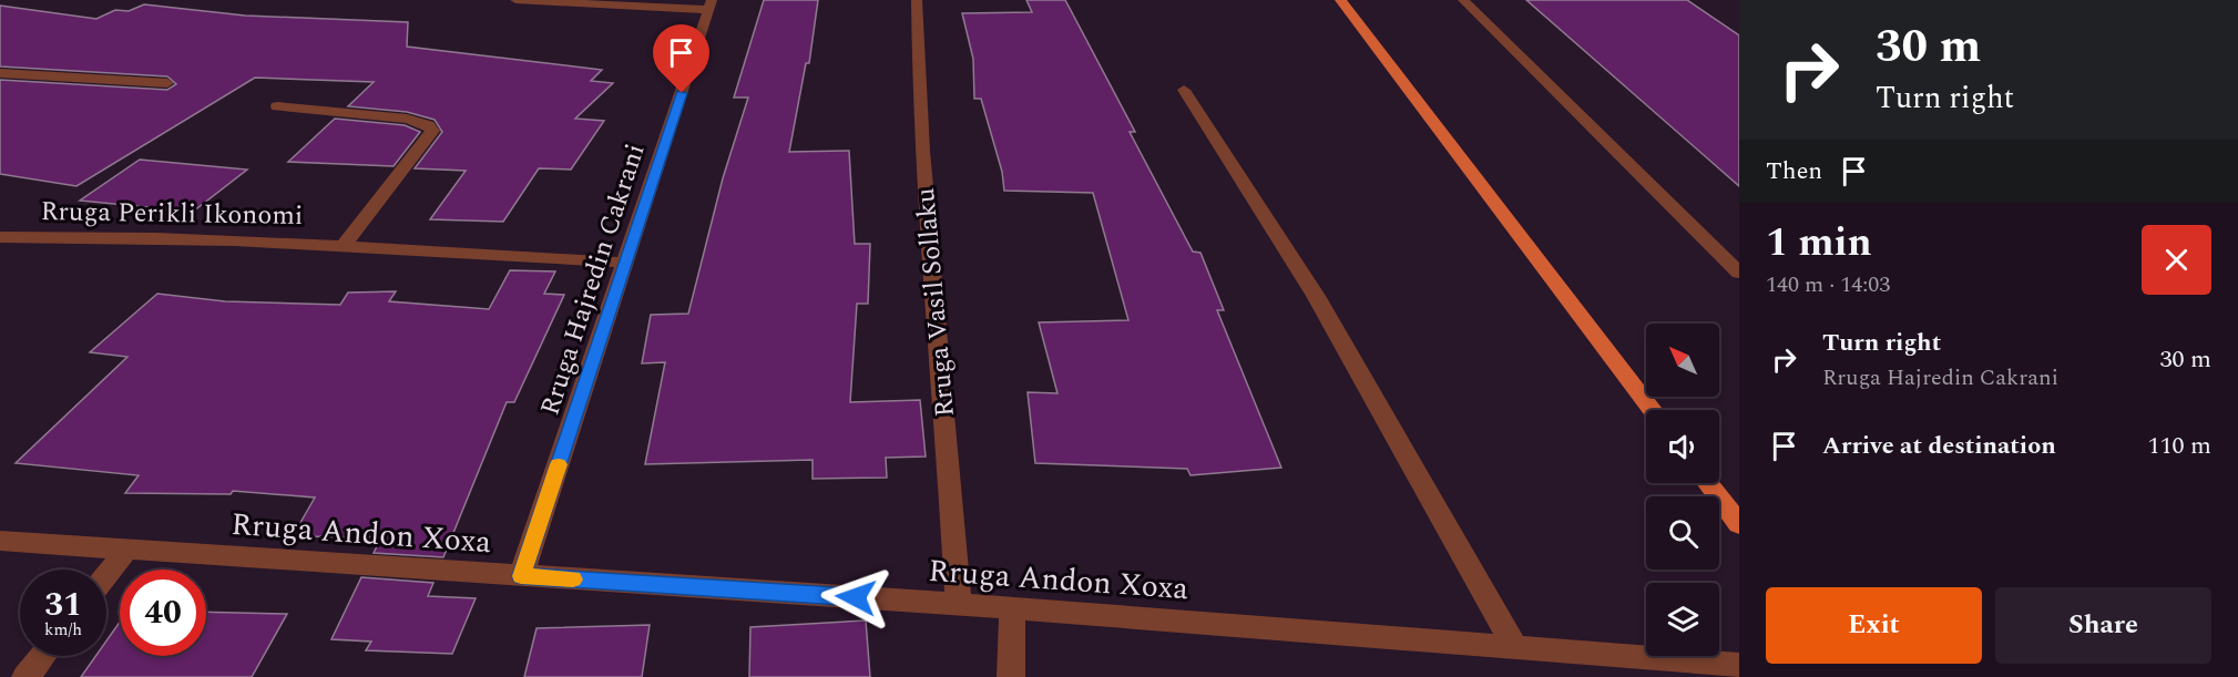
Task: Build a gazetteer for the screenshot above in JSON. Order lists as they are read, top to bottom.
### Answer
{
  "streets": {
    "street": [
      "Rruga Perikli Ikonomi",
      "Rruga Hajredin Cakrani",
      "Rruga Vasil Sollaku",
      "Rruga Andon Xoxa"
    ]
  },
  "crossings": [
    ["Rruga Perikli Ikonomi", "Rruga Hajredin Cakrani"],
    ["Rruga Hajredin Cakrani", "Rruga Andon Xoxa"],
    ["Rruga Vasil Sollaku", "Rruga Andon Xoxa"]
  ],
  "north": "top left",
  "page": {
    "turn": ["30 m", "Turn right"],
    "then": "Then",
    "heading": ["1 min", "140 m · 14:03"],
    "list": [
      {
        "name": "Turn right",
        "note": "Rruga Hajredin Cakrani",
        "value": "30 m"
      },
      {
        "name": "Arrive at destination",
        "value": "110 m"
      }
    ],
    "speed": "31 km/h",
    "limit": "40",
    "buttons": ["Exit", "Share"]
  }
}
